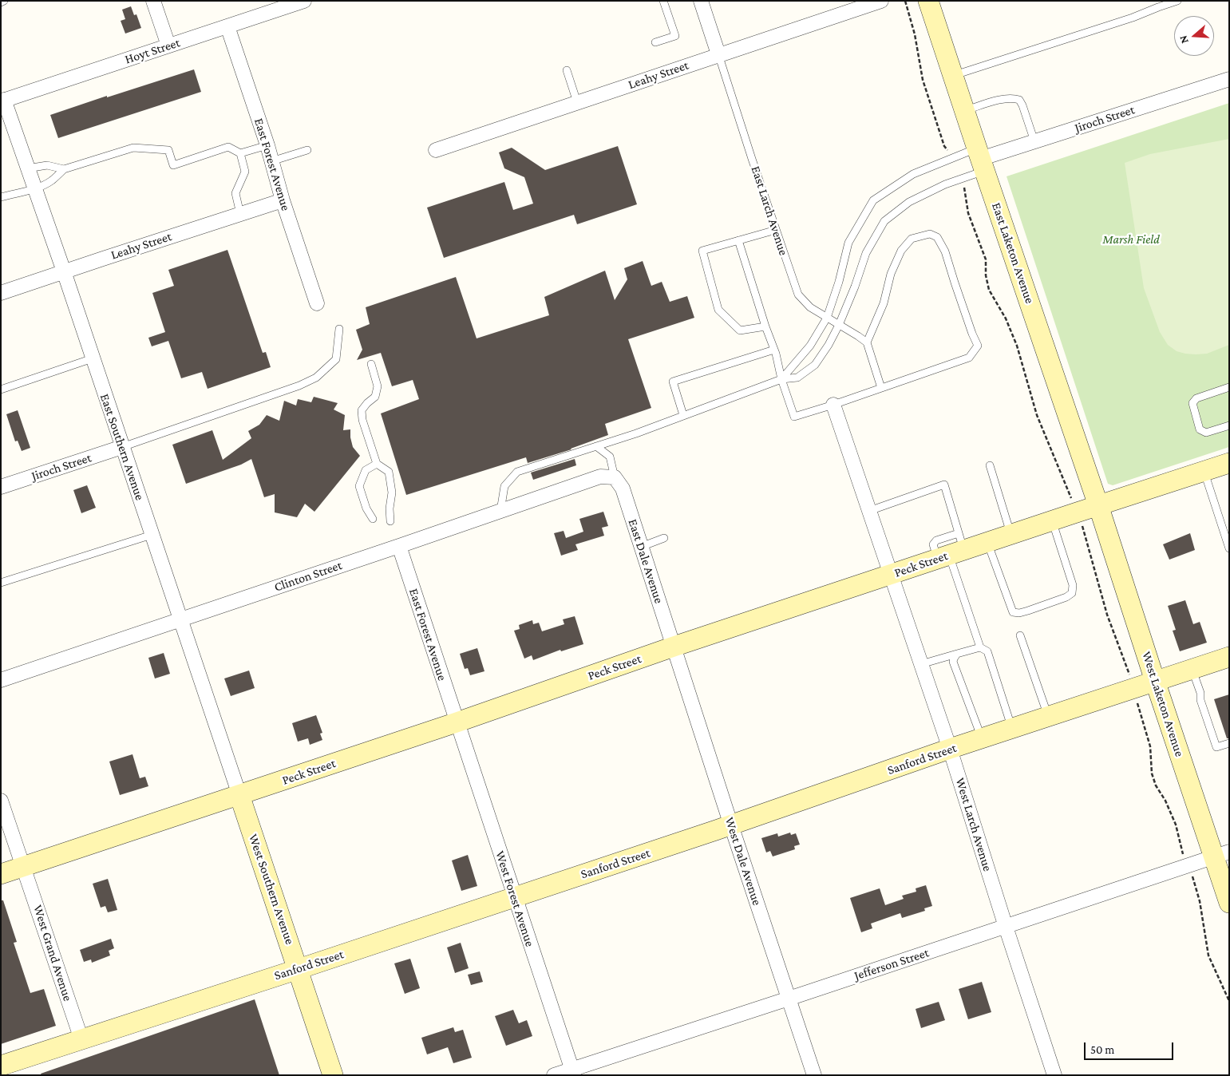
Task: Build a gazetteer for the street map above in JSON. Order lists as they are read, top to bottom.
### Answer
{
  "streets": {
    "street": [
      "Hoyt Street",
      "Leahy Street",
      "Jiroch Street",
      "East Forest Avenue",
      "East Larch Avenue",
      "East Laketon Avenue",
      "East Southern Avenue",
      "East Dale Avenue",
      "Peck Street",
      "Clinton Street",
      "West Laketon Avenue",
      "Sanford Street",
      "West Larch Avenue",
      "West Dale Avenue",
      "West Southern Avenue",
      "West Forest Avenue",
      "West Grand Avenue",
      "Jefferson Street"
    ]
  },
  "crossings": [
    ["Hoyt Street", "East Forest Avenue"],
    ["Hoyt Street", "East Southern Avenue"],
    ["Leahy Street", "East Forest Avenue"],
    ["Leahy Street", "East Larch Avenue"],
    ["Leahy Street", "East Southern Avenue"],
    ["Jiroch Street", "East Laketon Avenue"],
    ["Jiroch Street", "East Southern Avenue"],
    ["East Forest Avenue", "Peck Street"],
    ["East Forest Avenue", "Clinton Street"],
    ["East Forest Avenue", "West Forest Avenue"],
    ["East Laketon Avenue", "Peck Street"],
    ["East Laketon Avenue", "West Laketon Avenue"],
    ["East Southern Avenue", "Peck Street"],
    ["East Southern Avenue", "Clinton Street"],
    ["East Southern Avenue", "West Southern Avenue"],
    ["East Dale Avenue", "Peck Street"],
    ["East Dale Avenue", "Clinton Street"],
    ["East Dale Avenue", "West Dale Avenue"],
    ["Peck Street", "West Laketon Avenue"],
    ["Peck Street", "West Larch Avenue"],
    ["Peck Street", "West Dale Avenue"],
    ["Peck Street", "West Southern Avenue"],
    ["Peck Street", "West Forest Avenue"],
    ["Peck Street", "West Grand Avenue"],
    ["West Laketon Avenue", "Sanford Street"],
    ["West Laketon Avenue", "Jefferson Street"],
    ["Sanford Street", "West Larch Avenue"],
    ["Sanford Street", "West Dale Avenue"],
    ["Sanford Street", "West Southern Avenue"],
    ["Sanford Street", "West Forest Avenue"],
    ["Sanford Street", "West Grand Avenue"],
    ["West Larch Avenue", "Jefferson Street"],
    ["West Dale Avenue", "Jefferson Street"],
    ["West Forest Avenue", "Jefferson Street"]
  ],
  "parks": ["Marsh Field"],
  "scale_bar": "50 m",
  "north": "left"
}
